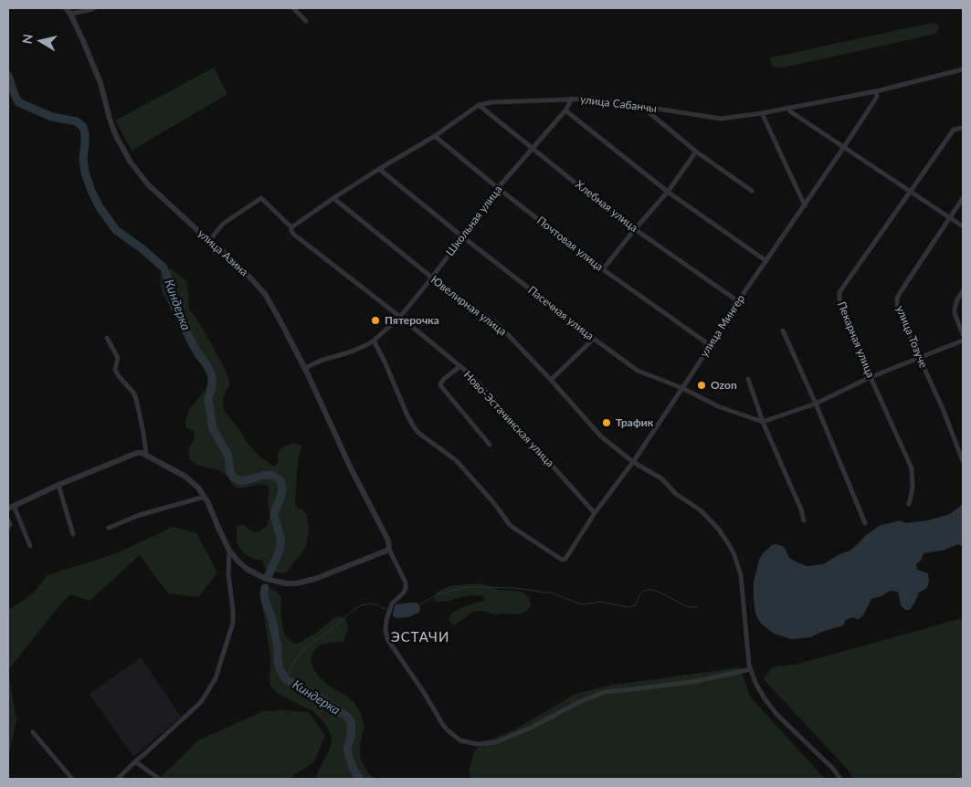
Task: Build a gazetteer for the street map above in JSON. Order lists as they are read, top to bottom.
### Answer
{
  "streets": {
    "street": [
      "улица Сабанчы",
      "Хлебная улица",
      "Школьная улица",
      "Почтовая улица",
      "улица Азина",
      "Ювелирная улица",
      "Пасечная улица",
      "улица Мингер",
      "улица Тозуче",
      "Пекарная улица",
      "Ново-Эстачинская улица"
    ]
  },
  "crossings": [
    ["улица Сабанчы", "Хлебная улица"],
    ["улица Сабанчы", "Школьная улица"],
    ["улица Сабанчы", "Почтовая улица"],
    ["улица Сабанчы", "Ювелирная улица"],
    ["улица Сабанчы", "Пасечная улица"],
    ["улица Сабанчы", "улица Мингер"],
    ["улица Сабанчы", "Ново-Эстачинская улица"],
    ["Хлебная улица", "Школьная улица"],
    ["Хлебная улица", "улица Мингер"],
    ["Школьная улица", "Почтовая улица"],
    ["Школьная улица", "улица Азина"],
    ["Школьная улица", "Ювелирная улица"],
    ["Школьная улица", "Пасечная улица"],
    ["Школьная улица", "улица Мингер"],
    ["Школьная улица", "Ново-Эстачинская улица"],
    ["Почтовая улица", "улица Мингер"],
    ["Ювелирная улица", "улица Мингер"],
    ["Пасечная улица", "улица Мингер"],
    ["улица Мингер", "Ново-Эстачинская улица"]
  ],
  "districts": ["ЭСТАЧИ"],
  "water": ["Киндерка"],
  "places": ["Пятерочка", "Ozon", "Трафик"],
  "north": "left"
}
